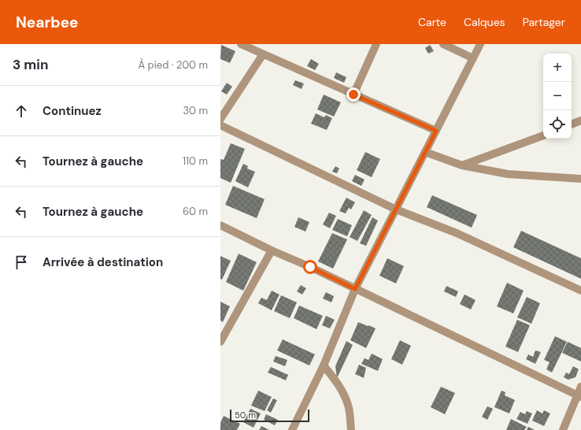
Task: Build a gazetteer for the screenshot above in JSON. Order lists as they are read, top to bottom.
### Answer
{
  "scale_bar": "50 m",
  "page": {
    "header": "Nearbee",
    "nav": ["Carte", "Calques", "Partager"],
    "heading": ["3 min", "À pied · 200 m"],
    "map_buttons": ["+", "−"],
    "list": [
      ["Continuez", "30 m"],
      ["Tournez à gauche", "110 m"],
      ["Tournez à gauche", "60 m"],
      "Arrivée à destination"
    ],
    "scale": "50 m"
  }
}
